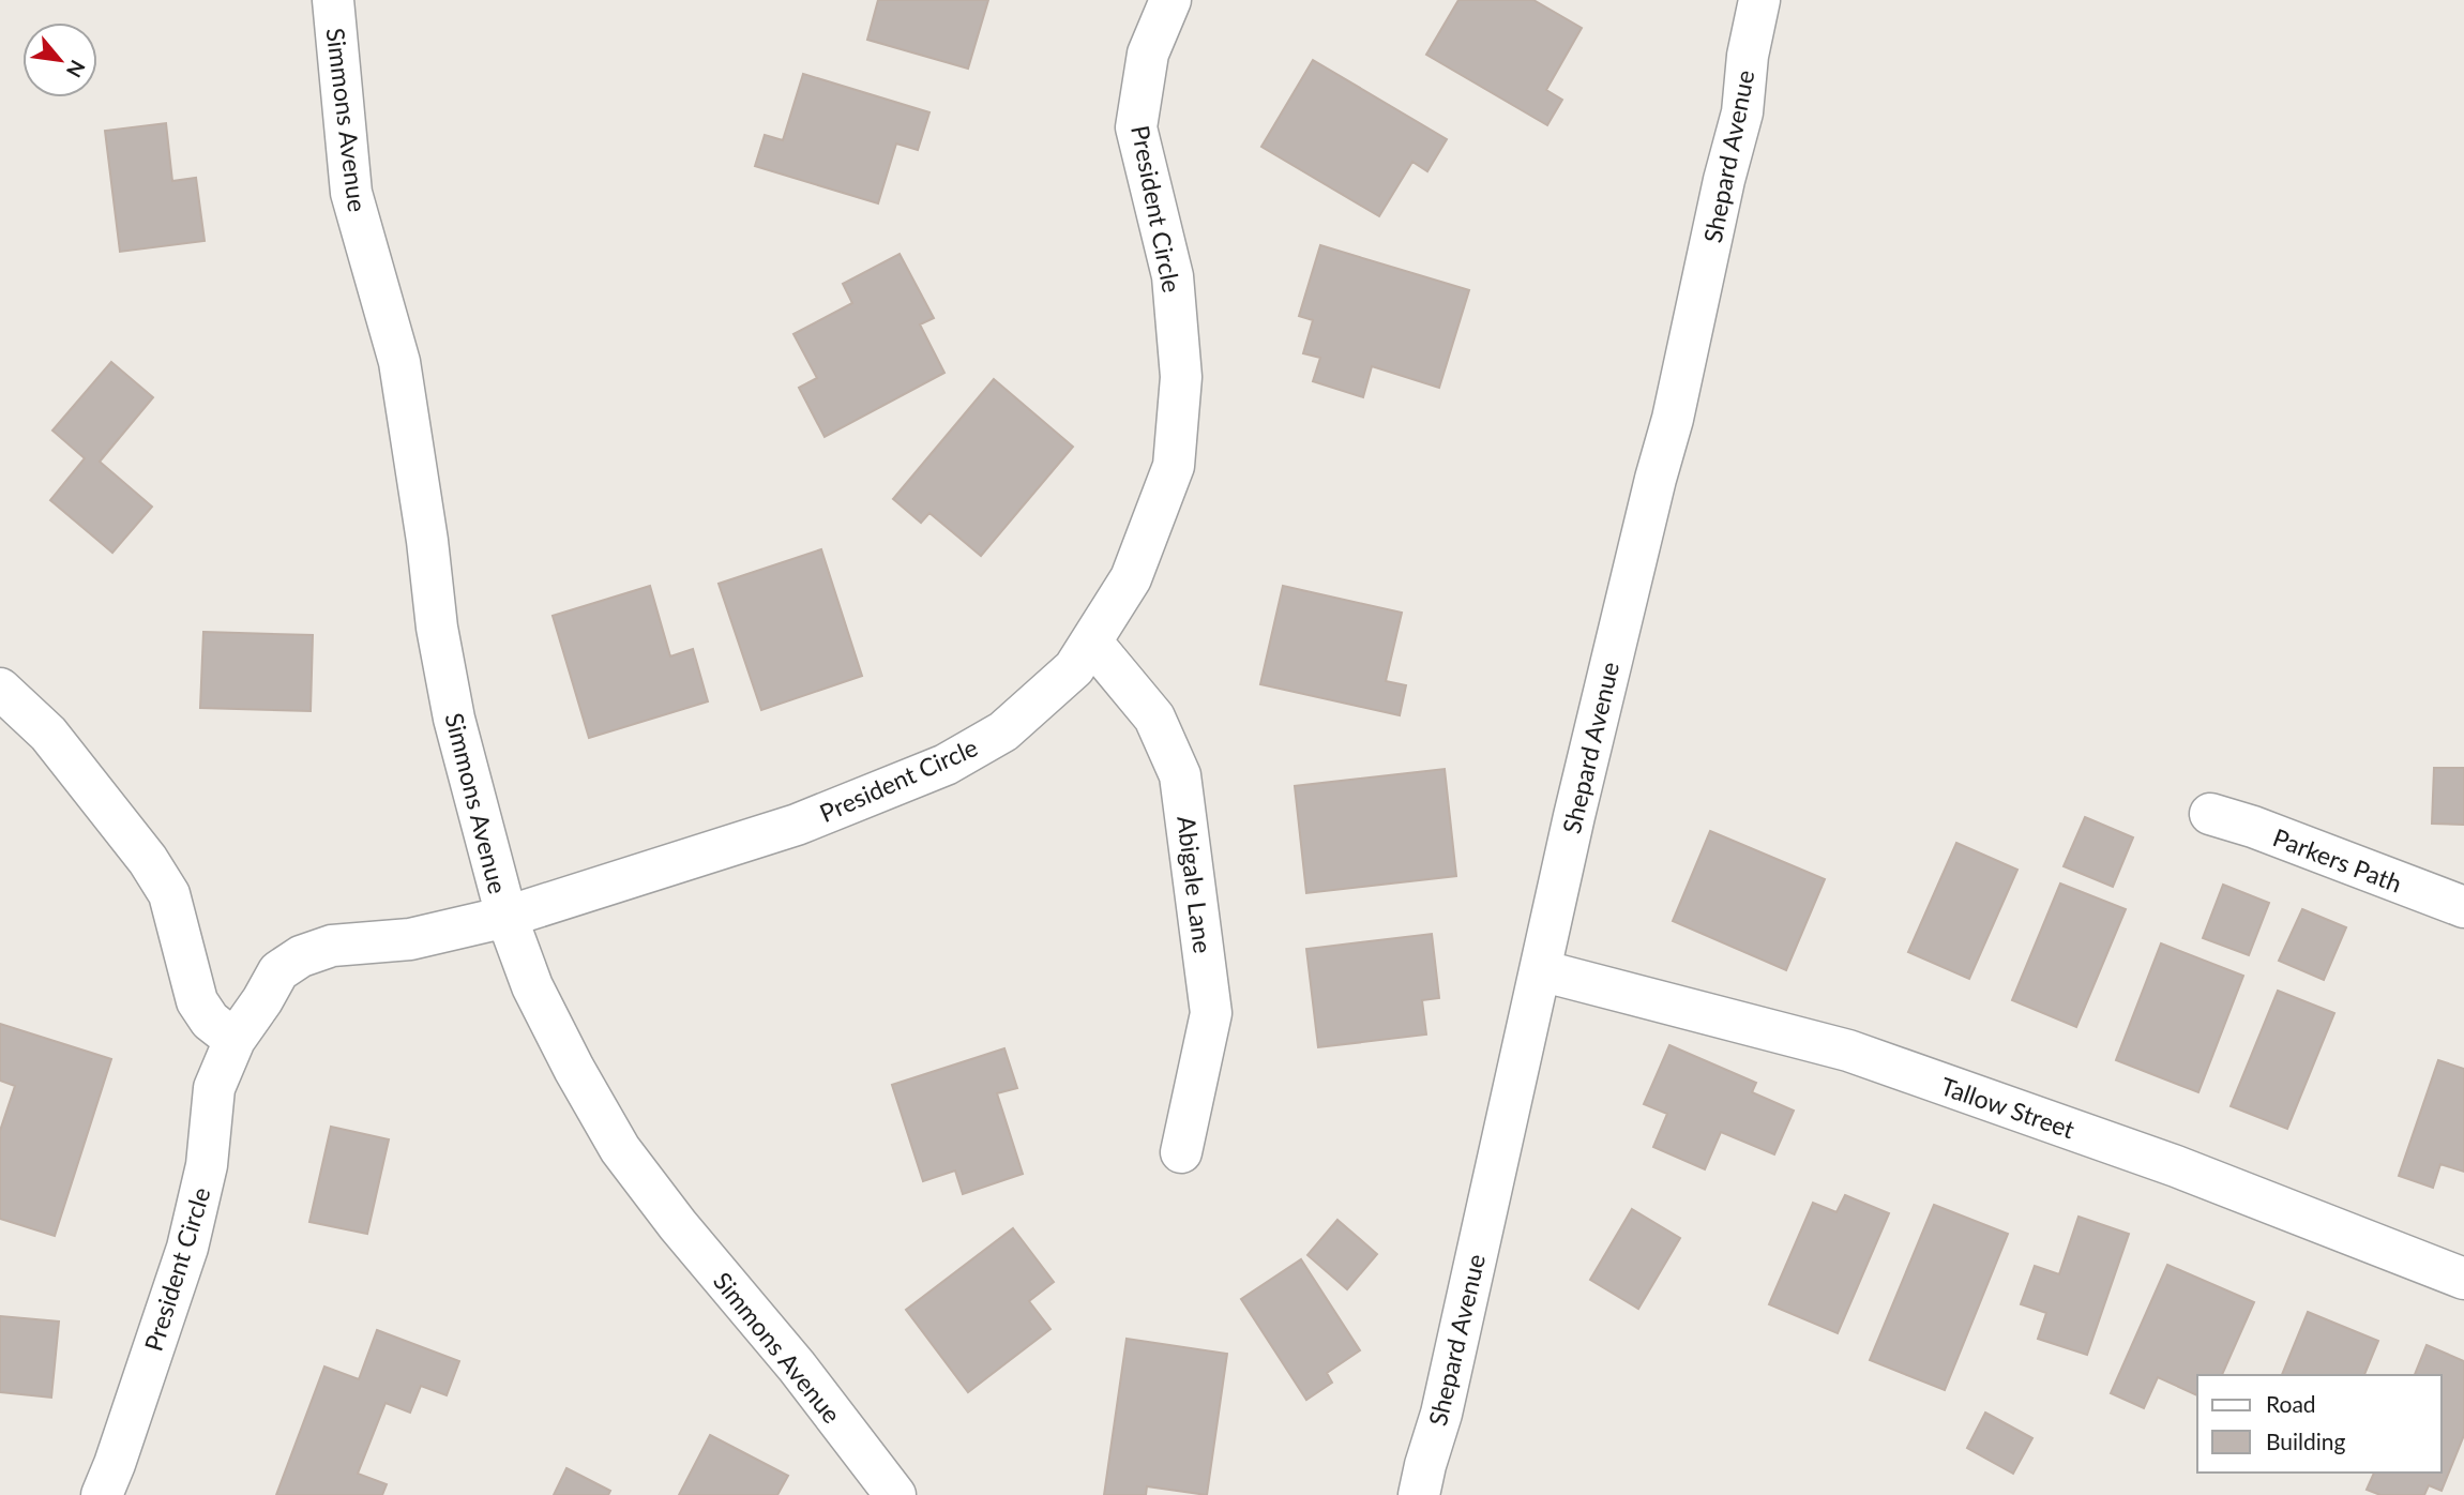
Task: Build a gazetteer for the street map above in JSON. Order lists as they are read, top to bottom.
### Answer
{
  "streets": {
    "street": [
      "Simmons Avenue",
      "Shepard Avenue",
      "President Circle",
      "Parkers Path",
      "Abigale Lane",
      "Tallow Street"
    ]
  },
  "crossings": [
    ["Simmons Avenue", "President Circle"],
    ["Shepard Avenue", "Tallow Street"],
    ["President Circle", "Abigale Lane"]
  ],
  "legend": ["Road", "Building"],
  "north": "bottom right"
}
